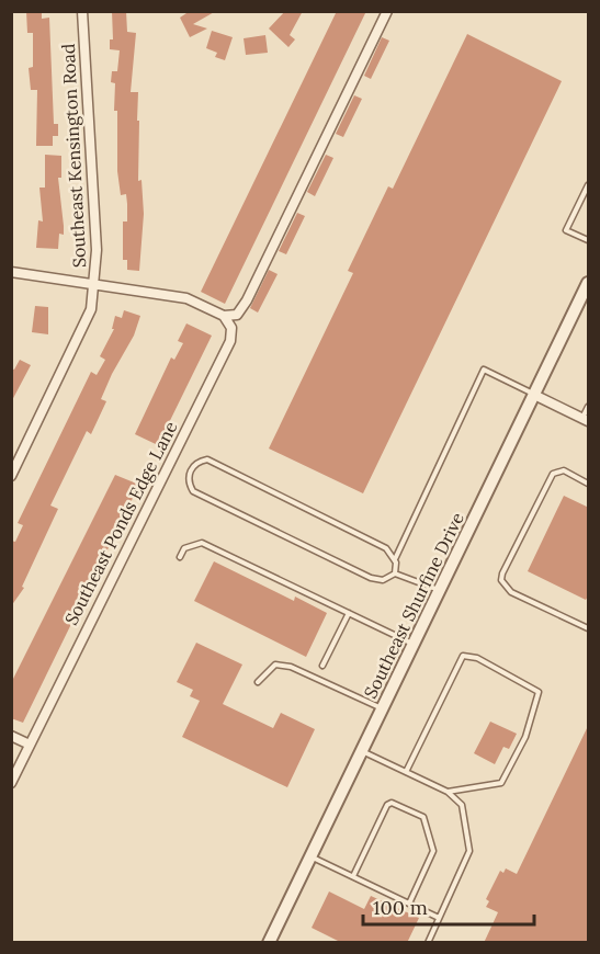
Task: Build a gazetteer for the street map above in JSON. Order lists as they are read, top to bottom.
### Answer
{
  "streets": {
    "street": ["Southeast Kensington Road", "Southeast Ponds Edge Lane", "Southeast Shurfine Drive"]
  },
  "scale_bar": "100 m"
}
